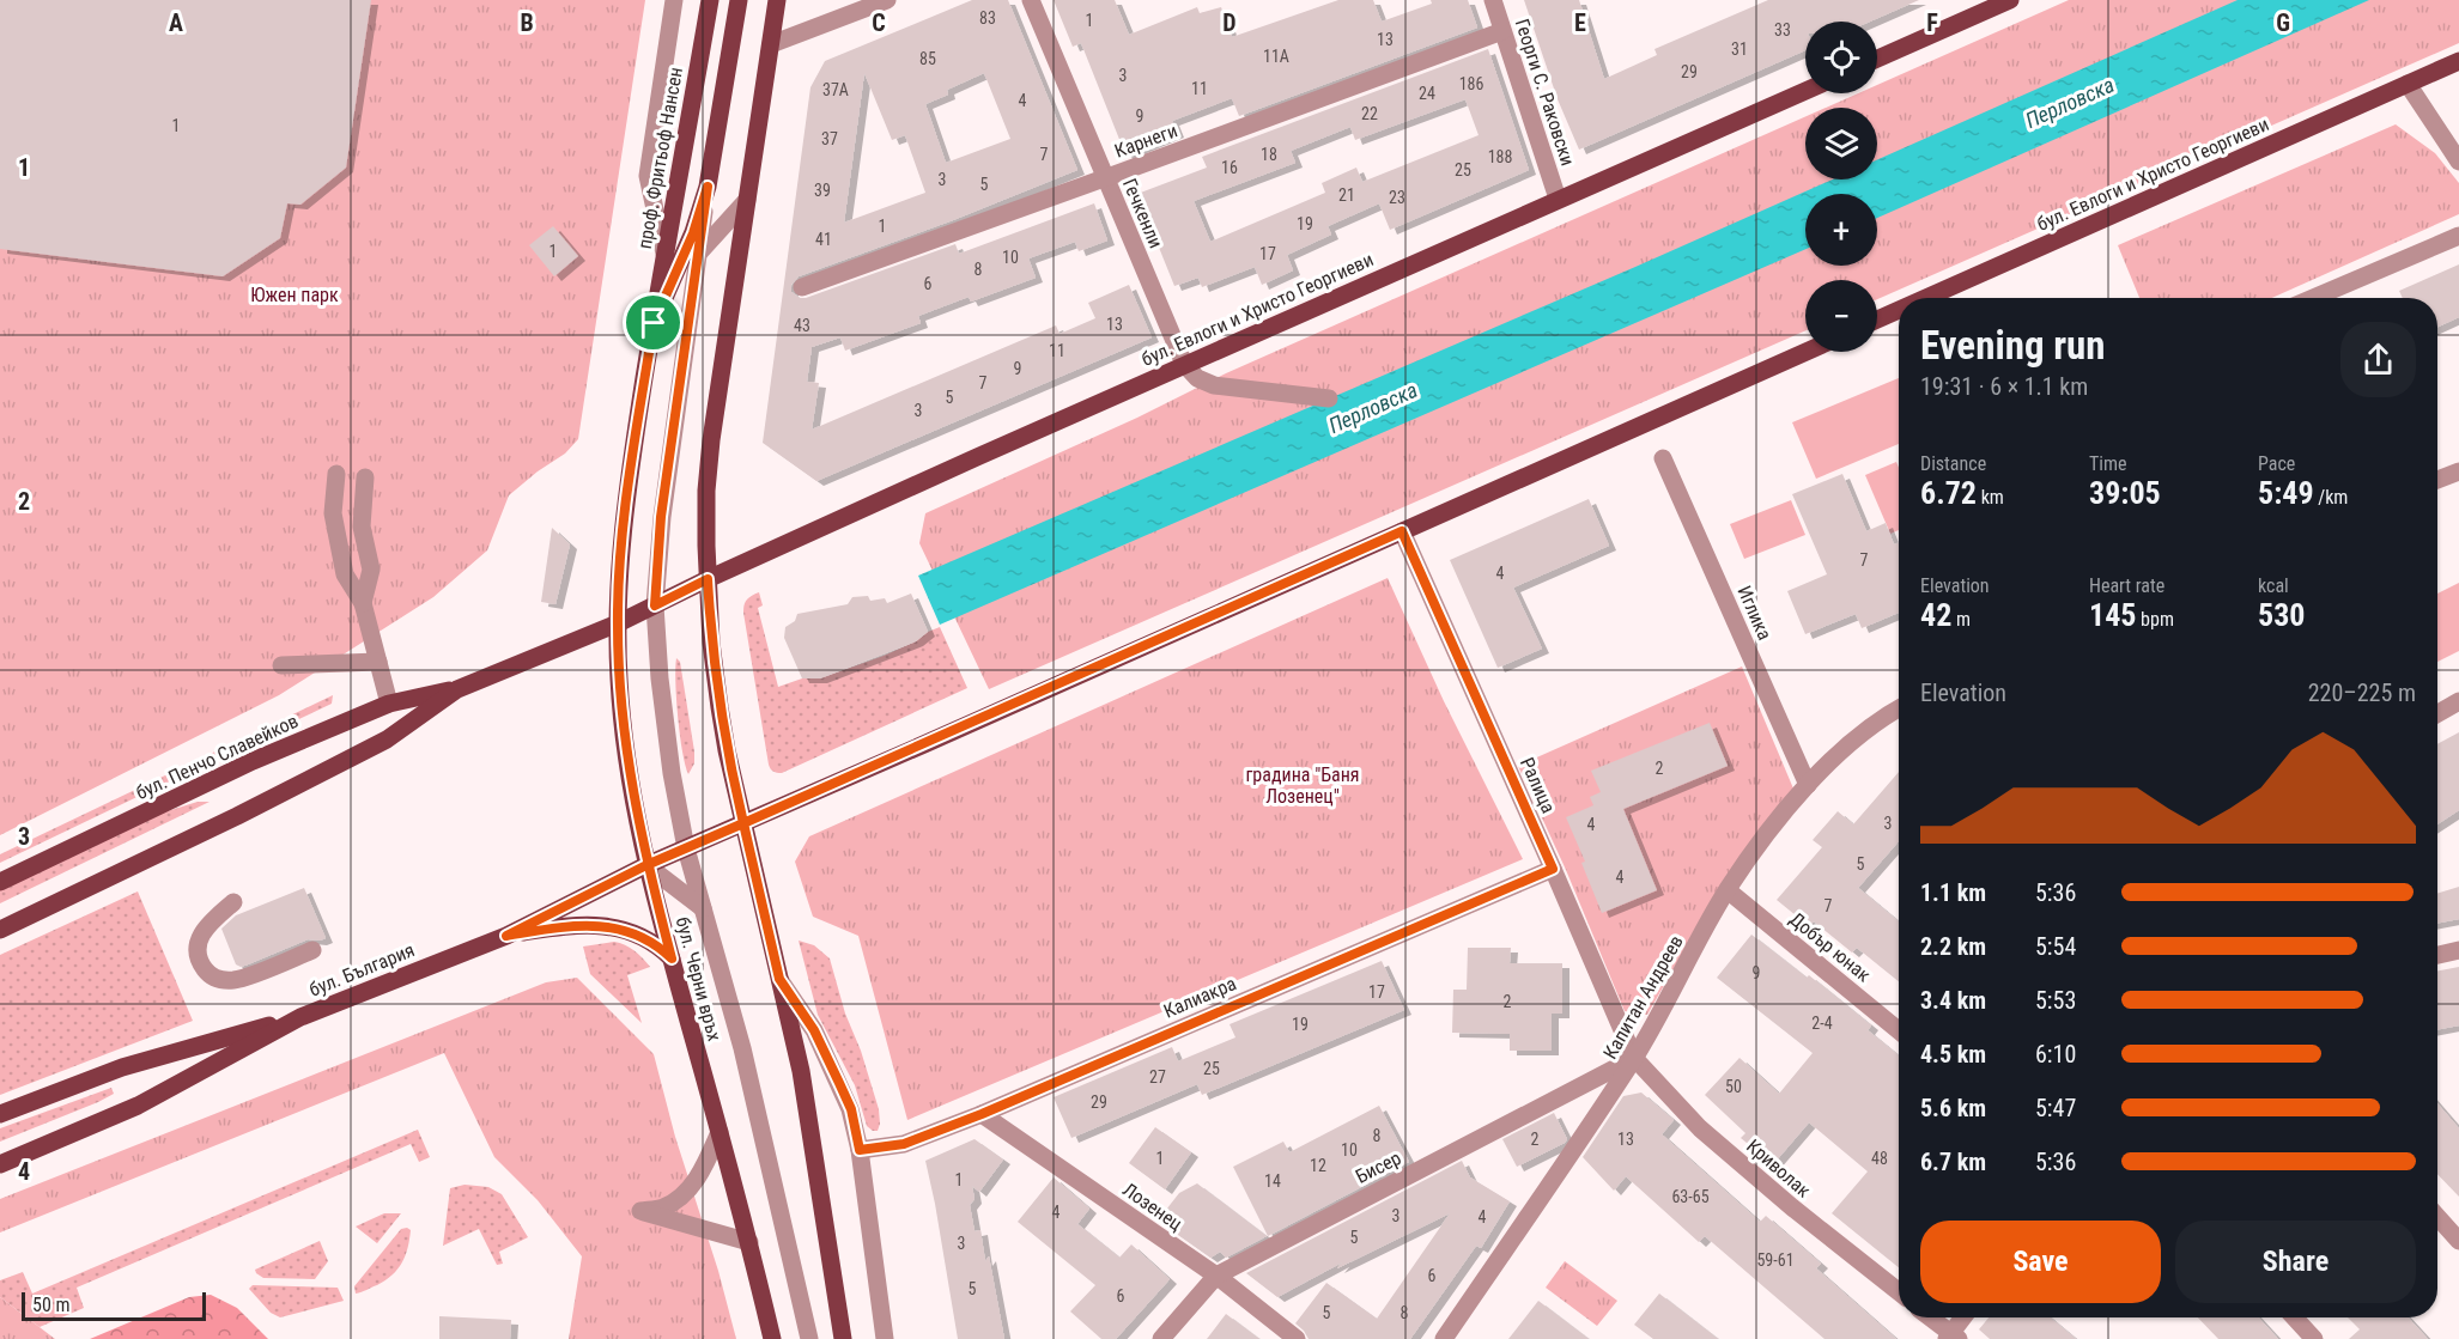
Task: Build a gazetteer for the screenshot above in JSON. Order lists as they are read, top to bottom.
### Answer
{
  "streets": {
    "main road": [
      "проф. Фритьоф Нансен",
      "бул. Евлоги и Христо Георгиеви",
      "бул. Пенчо Славейков",
      "бул. България",
      "бул. Черни връх"
    ],
    "street": [
      "Георги С. Раковски",
      "Карнеги",
      "Гечкенли",
      "Иглика",
      "Ралица",
      "Добър юнак",
      "Калиакра",
      "Капитан Андреев",
      "Бисер",
      "Криволак",
      "Лозенец"
    ]
  },
  "crossings": [
    ["Георги С. Раковски", "Карнеги"],
    ["Георги С. Раковски", "бул. Евлоги и Христо Георгиеви"],
    ["Карнеги", "Гечкенли"],
    ["проф. Фритьоф Нансен", "бул. Черни връх"],
    ["бул. Евлоги и Христо Георгиеви", "Гечкенли"],
    ["Иглика", "Капитан Андреев"],
    ["Ралица", "Калиакра"],
    ["Ралица", "Капитан Андреев"],
    ["Ралица", "Бисер"],
    ["Ралица", "Криволак"],
    ["Добър юнак", "Капитан Андреев"],
    ["бул. България", "бул. Черни връх"],
    ["Калиакра", "Лозенец"],
    ["Капитан Андреев", "Бисер"],
    ["Капитан Андреев", "Криволак"],
    ["Бисер", "Криволак"],
    ["Бисер", "Лозенец"]
  ],
  "water": ["Перловска"],
  "parks": ["Южен парк", "градина \"Баня Лозенец\""],
  "house_numbers": [
    "83",
    "1",
    "33",
    "13",
    "31",
    "11А",
    "85",
    "29",
    "3",
    "186",
    "11",
    "37А",
    "24",
    "4",
    "22",
    "9",
    "1",
    "37",
    "7",
    "18",
    "188",
    "16",
    "25",
    "3",
    "5",
    "39",
    "21",
    "23",
    "19",
    "1",
    "41",
    "1",
    "17",
    "10",
    "8",
    "6",
    "13",
    "43",
    "11",
    "9",
    "7",
    "5",
    "3",
    "7",
    "4",
    "2",
    "3",
    "4",
    "5",
    "4",
    "7",
    "9",
    "17",
    "2",
    "2-4",
    "19",
    "25",
    "27",
    "50",
    "29",
    "8",
    "2",
    "13",
    "10",
    "1",
    "48",
    "12",
    "1",
    "14",
    "63-65",
    "4",
    "3",
    "4",
    "5",
    "3",
    "59-61",
    "6",
    "5",
    "6",
    "5",
    "8"
  ],
  "scale_bar": "50 m",
  "page": {
    "map_buttons": ["+", "−"],
    "heading": ["Evening run", "19:31 · 6 × 1.1 km"],
    "stats": [
      ["Distance", "6.72 km"],
      ["Time", "39:05"],
      ["Pace", "5:49 /km"],
      ["Elevation", "42 m"],
      ["Heart rate", "145 bpm"],
      ["kcal", "530"]
    ],
    "chart": ["Elevation", "220–225 m"],
    "list": [
      {
        "name": "1.1 km",
        "note": "5:36"
      },
      {
        "name": "2.2 km",
        "note": "5:54"
      },
      {
        "name": "3.4 km",
        "note": "5:53"
      },
      {
        "name": "4.5 km",
        "note": "6:10"
      },
      {
        "name": "5.6 km",
        "note": "5:47"
      },
      {
        "name": "6.7 km",
        "note": "5:36"
      }
    ],
    "buttons": ["Save", "Share"],
    "scale": "50 m"
  },
  "grid": {
    "columns": [
      "A",
      "B",
      "C",
      "D",
      "E",
      "F",
      "G"
    ],
    "rows": [
      "1",
      "2",
      "3",
      "4"
    ]
  }
}
